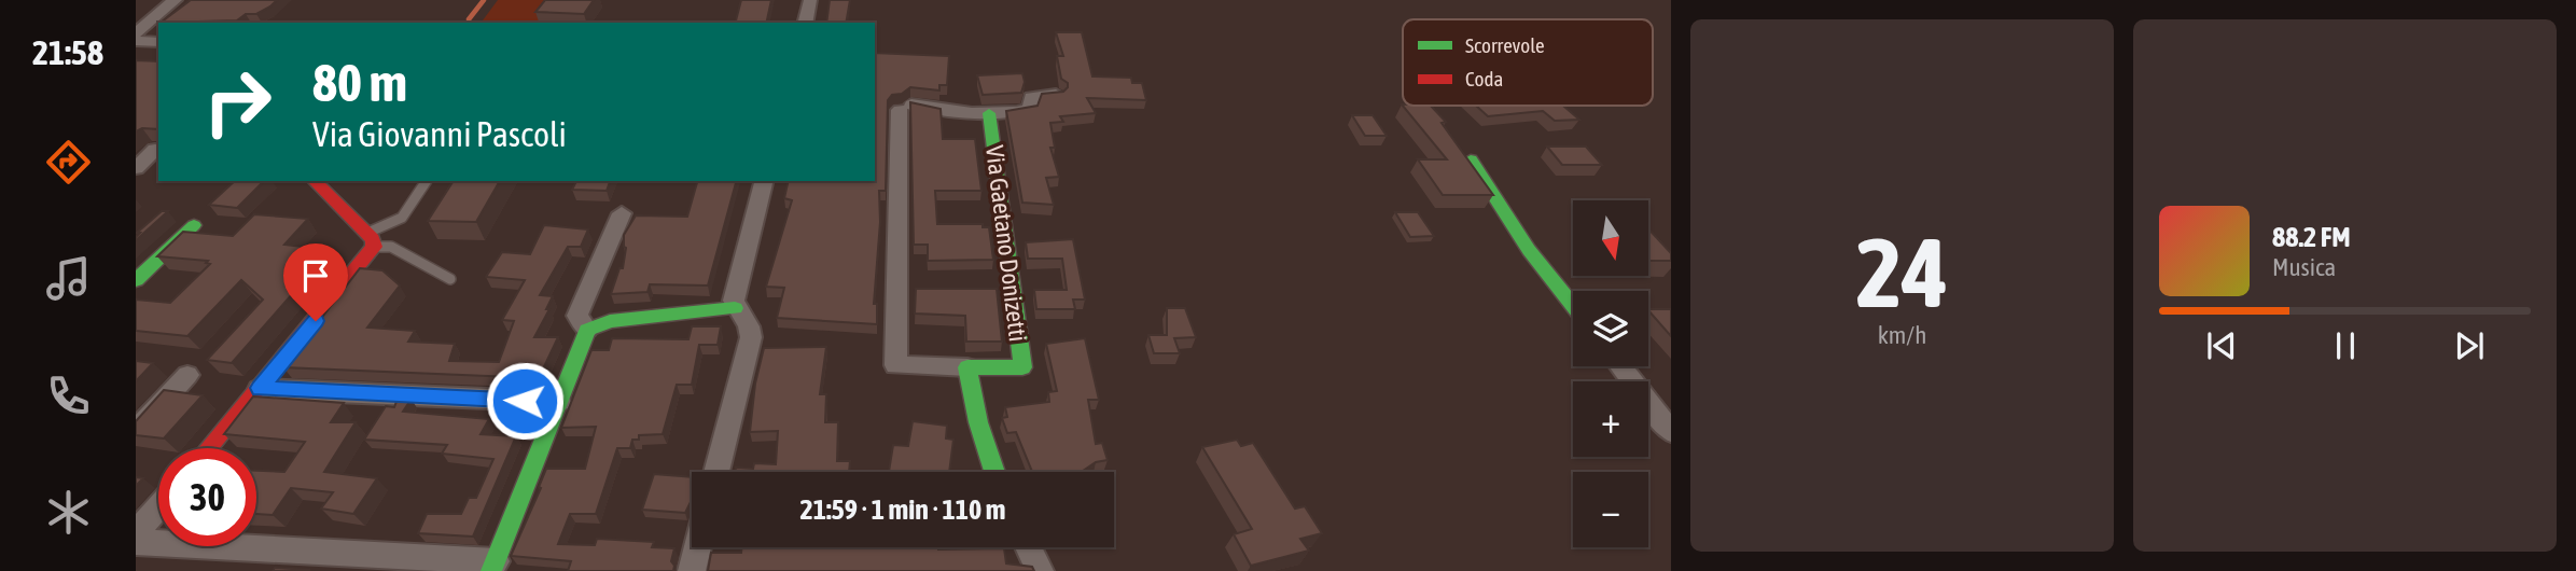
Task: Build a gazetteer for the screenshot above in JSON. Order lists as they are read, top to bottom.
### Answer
{
  "streets": {
    "street": ["Via Gaetano Donizetti"]
  },
  "legend": ["Scorrevole", "Coda"],
  "north": "bottom",
  "page": {
    "tabs": "21:58",
    "tile": ["24", "km/h"],
    "turn": ["80 m", "Via Giovanni Pascoli"],
    "map_buttons": ["+", "−"],
    "song": ["88.2 FM", "Musica"],
    "limit": "30",
    "trip": "21:59 · 1 min · 110 m"
  }
}
